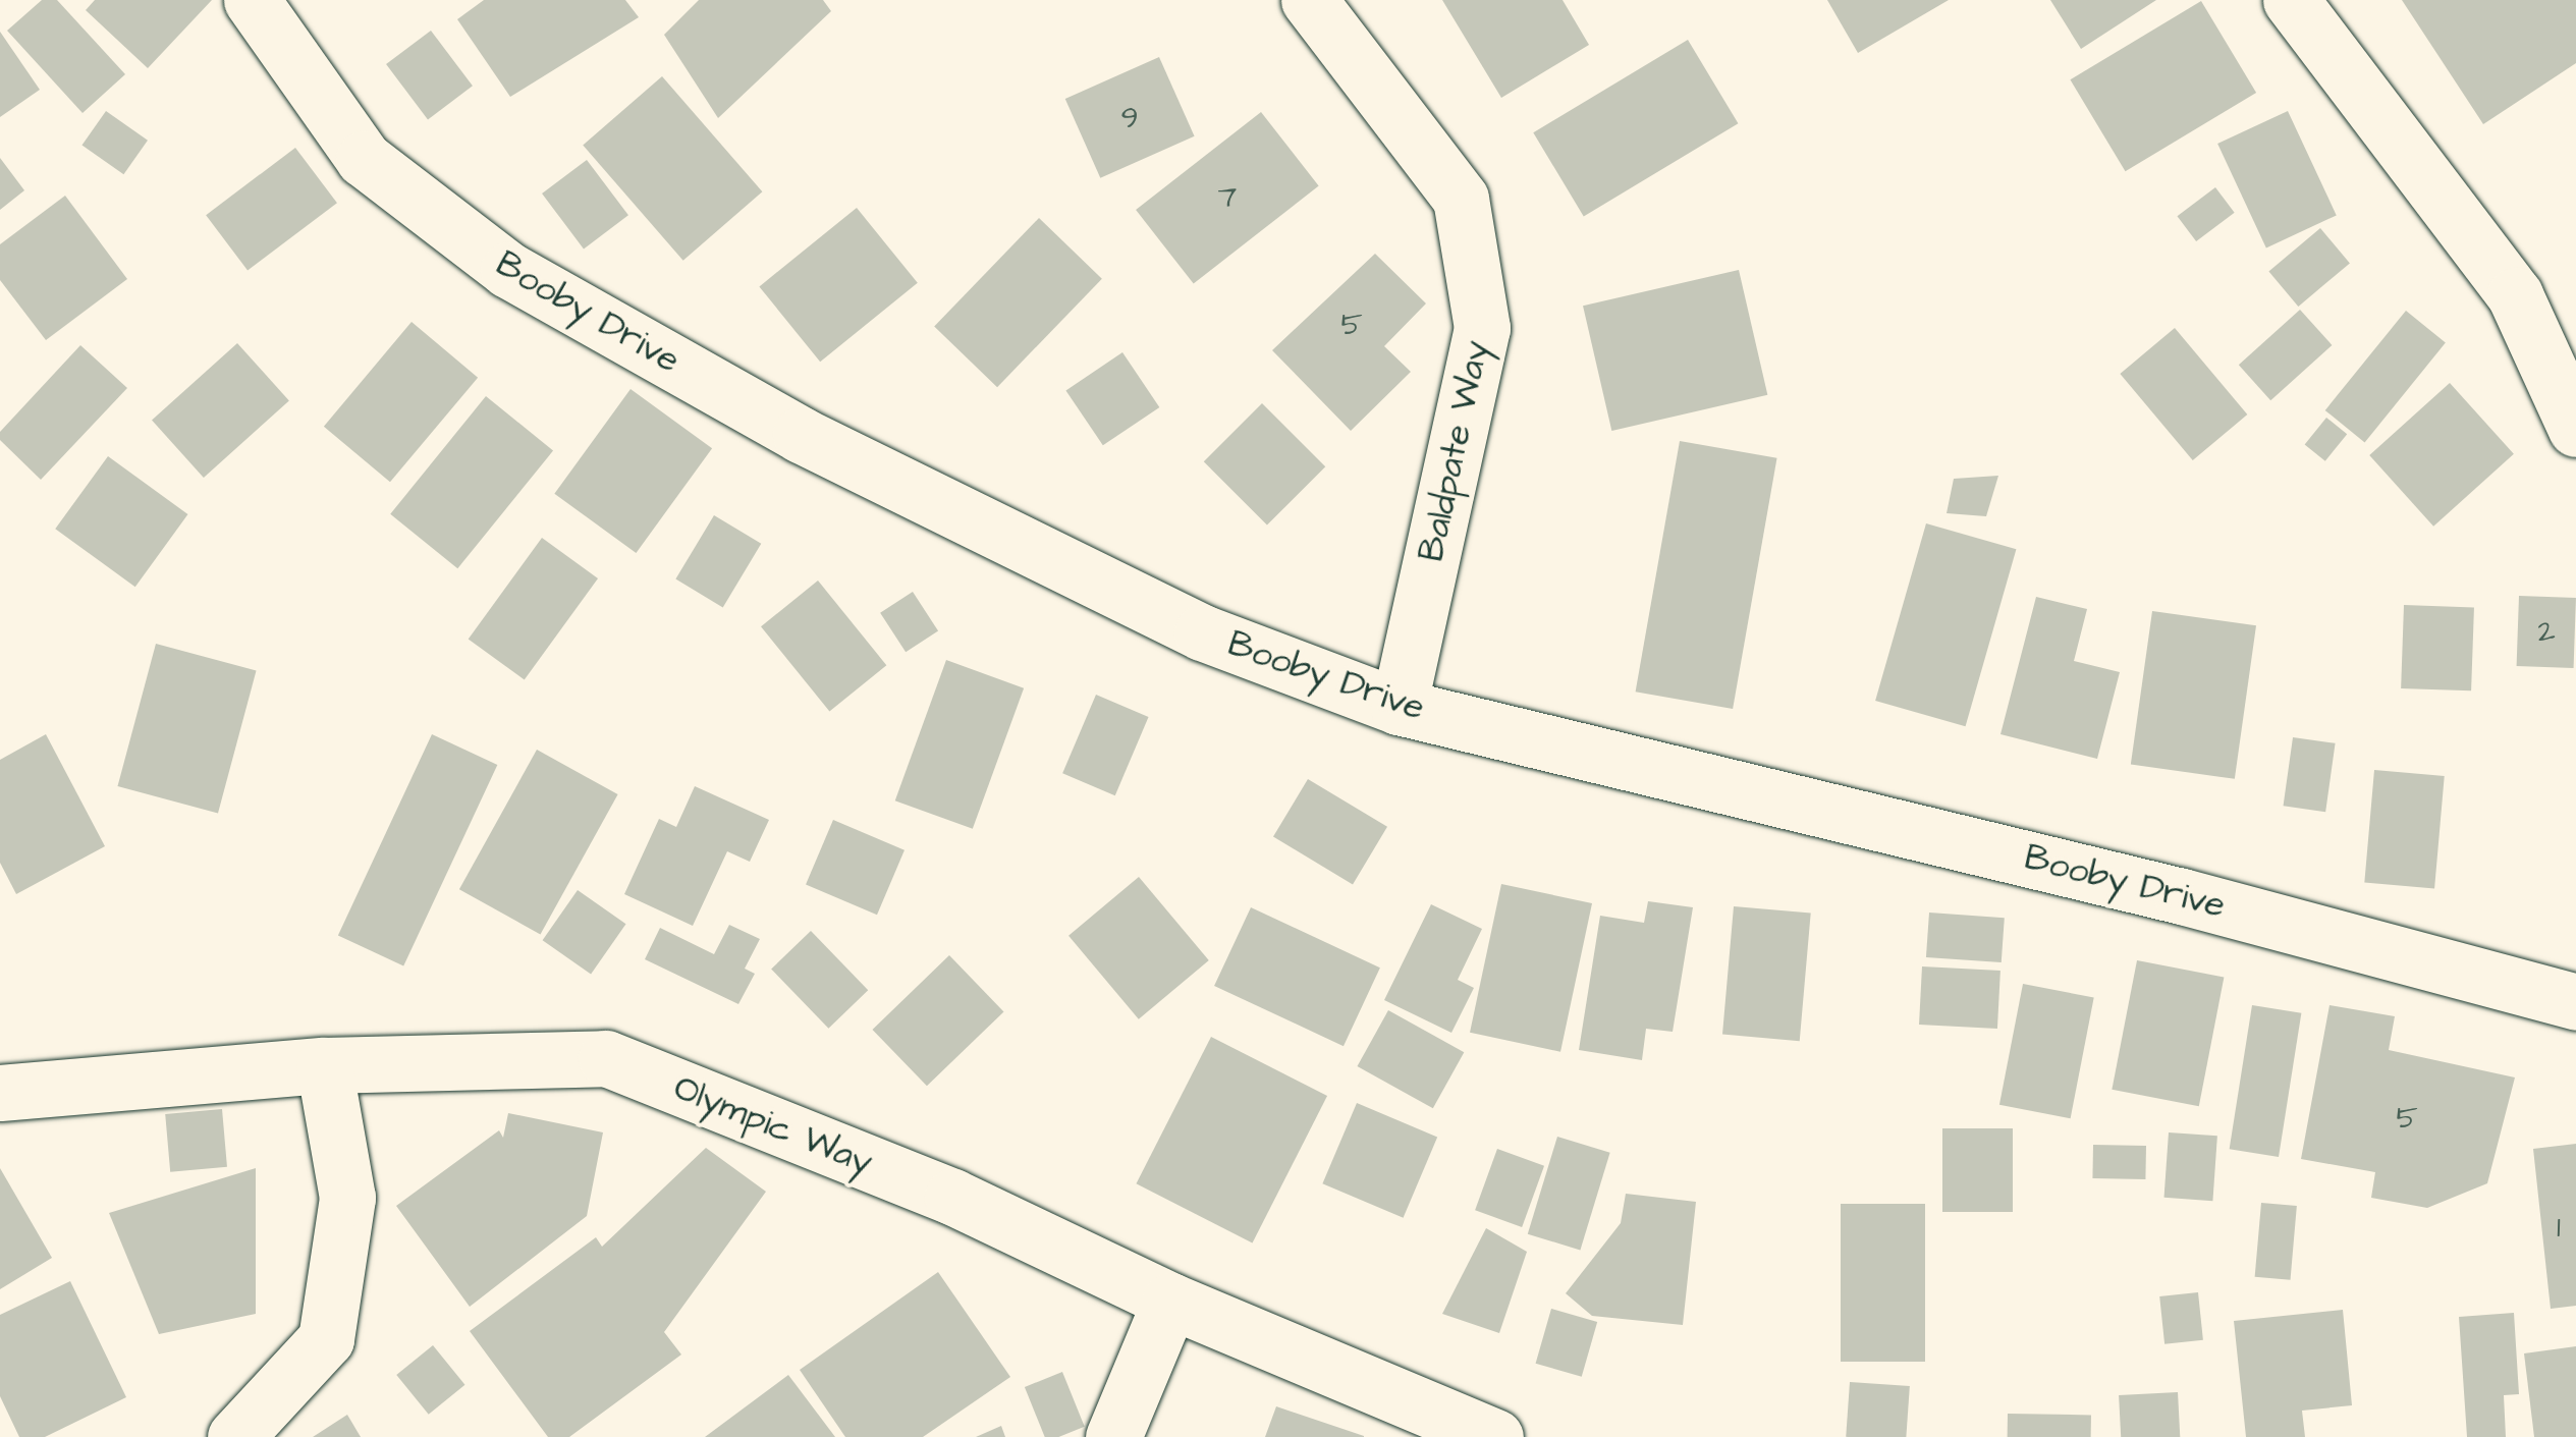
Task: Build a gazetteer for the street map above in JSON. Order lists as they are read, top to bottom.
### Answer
{
  "streets": {
    "street": ["Booby Drive", "Baldpate Way", "Olympic Way"]
  },
  "crossings": [
    ["Booby Drive", "Baldpate Way"]
  ],
  "house_numbers": [
    "9",
    "7",
    "5",
    "2",
    "5",
    "1"
  ]
}
